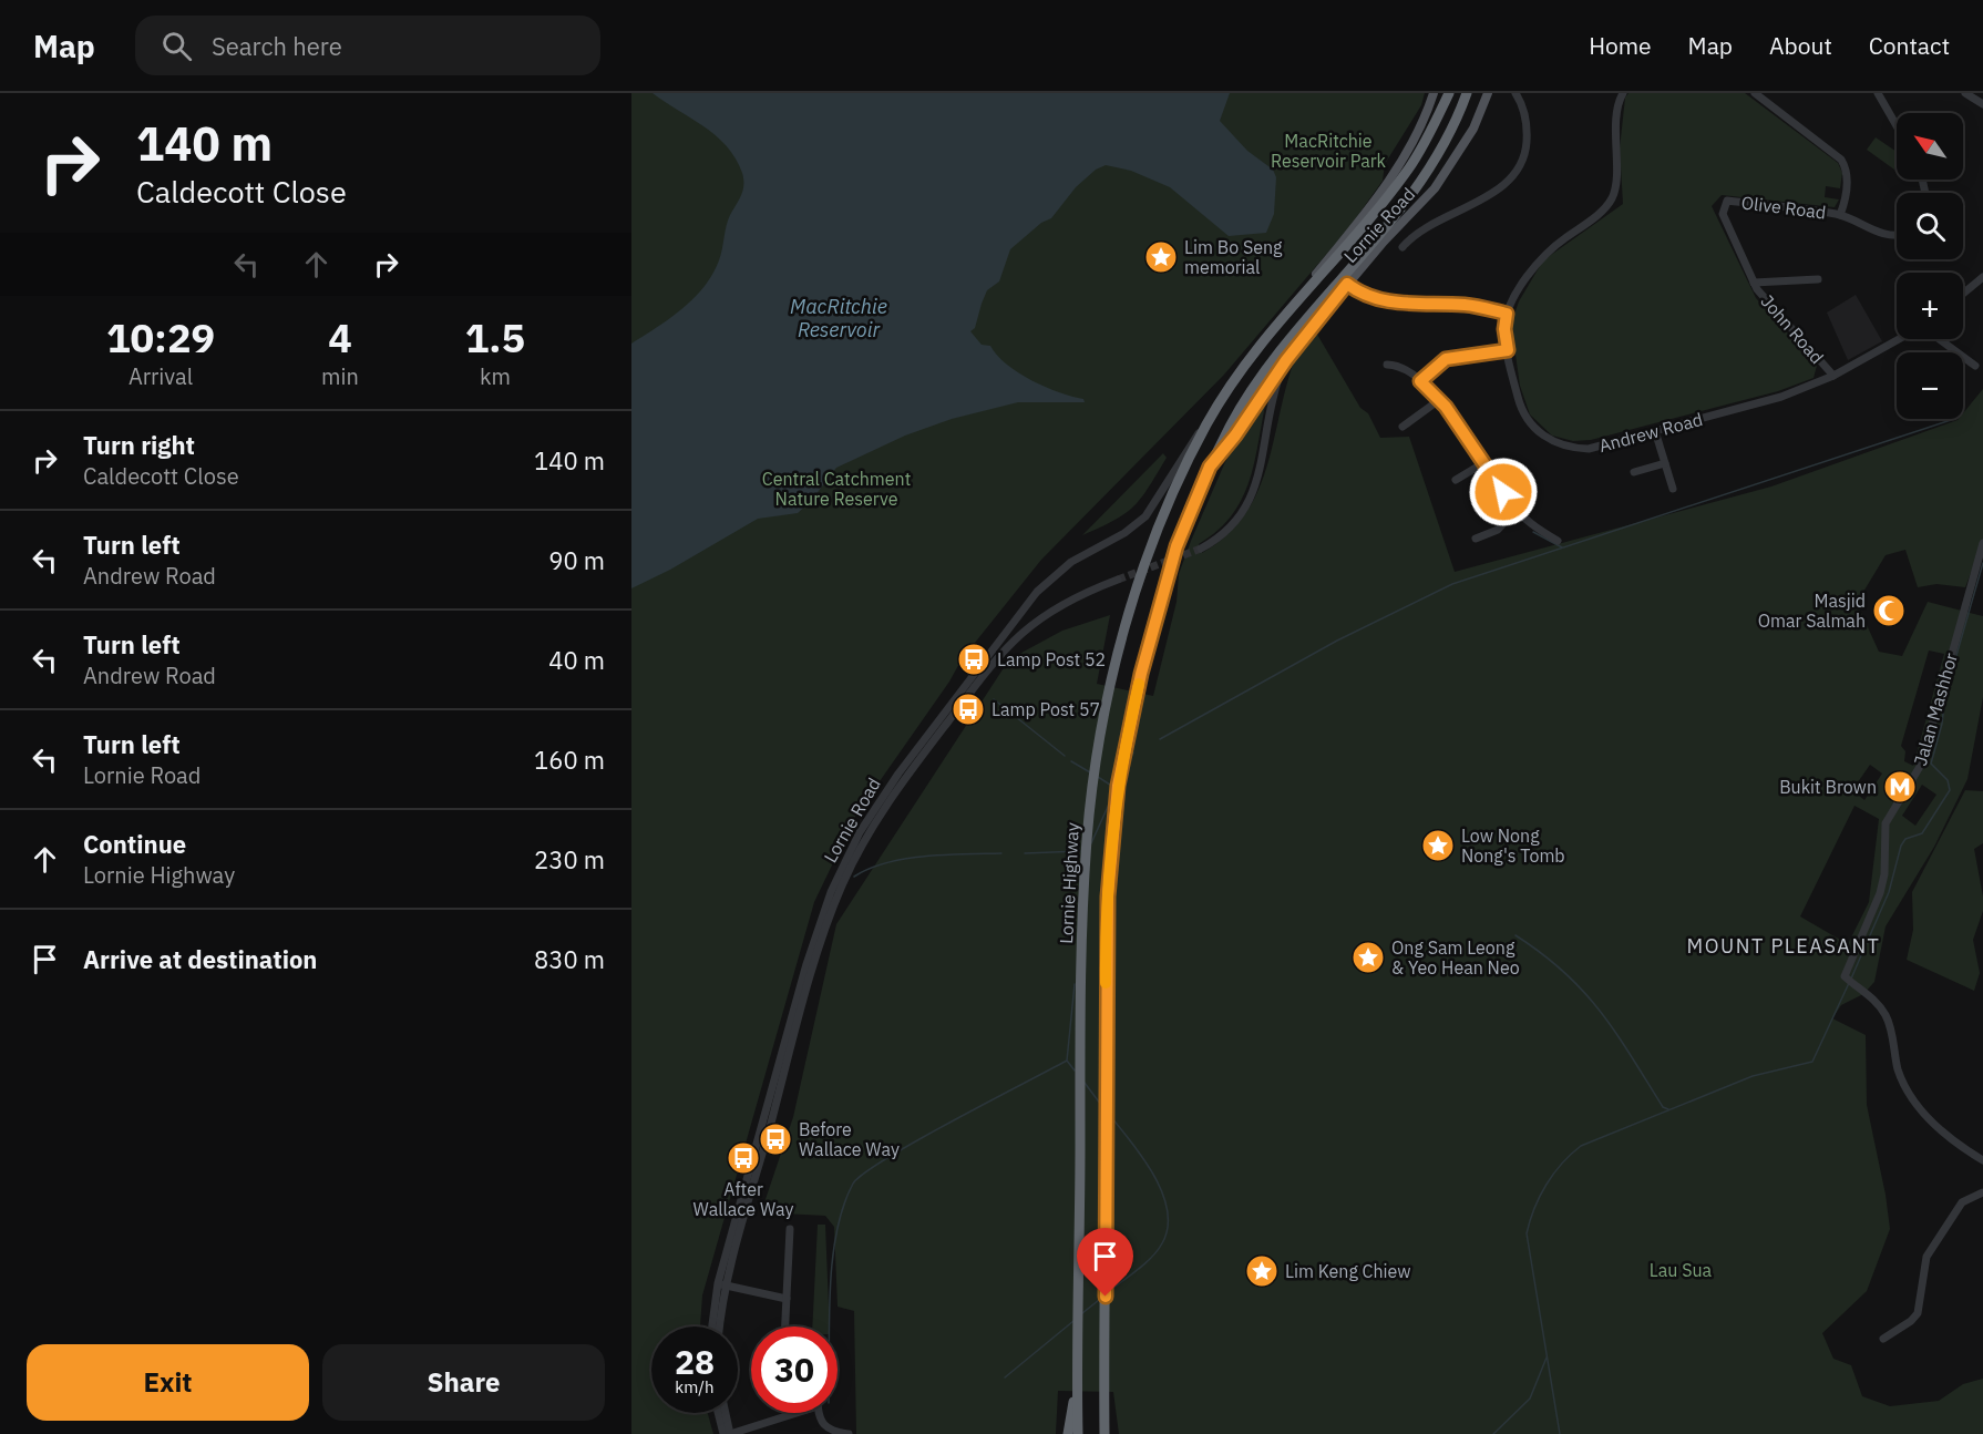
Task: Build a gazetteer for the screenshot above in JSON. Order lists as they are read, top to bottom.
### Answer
{
  "streets": {
    "highway": ["Lornie Road", "Lornie Highway"],
    "street": [
      "Olive Road",
      "John Road",
      "Andrew Road",
      "Jalan Mashhor"
    ]
  },
  "crossings": [
    ["Olive Road", "John Road"],
    ["Lornie Road", "Lornie Highway"],
    ["John Road", "Andrew Road"]
  ],
  "districts": ["MOUNT PLEASANT"],
  "water": ["MacRitchie Reservoir"],
  "parks": ["MacRitchie Reservoir Park", "Central Catchment Nature Reserve", "Lau Sua"],
  "places": {
    "place": [
      "Lim Bo Seng memorial",
      "Low Nong Nong's Tomb",
      "Ong Sam Leong & Yeo Hean Neo",
      "Lim Keng Chiew"
    ],
    "mosque": ["Masjid Omar Salmah"],
    "bus stop": [
      "Lamp Post 52",
      "Lamp Post 57",
      "Before Wallace Way",
      "After Wallace Way"
    ],
    "metro station": ["Bukit Brown"]
  },
  "north": "top left",
  "page": {
    "header": "Map",
    "search": "Search here",
    "nav": [
      "Home",
      "Map",
      "About",
      "Contact"
    ],
    "turn": ["140 m", "Caldecott Close"],
    "map_buttons": ["+", "−"],
    "eta": [
      "10:29",
      "Arrival",
      "4",
      "min",
      "1.5",
      "km"
    ],
    "list": [
      {
        "name": "Turn right",
        "note": "Caldecott Close",
        "value": "140 m"
      },
      {
        "name": "Turn left",
        "note": "Andrew Road",
        "value": "90 m"
      },
      {
        "name": "Turn left",
        "note": "Andrew Road",
        "value": "40 m"
      },
      {
        "name": "Turn left",
        "note": "Lornie Road",
        "value": "160 m"
      },
      {
        "name": "Continue",
        "note": "Lornie Highway",
        "value": "230 m"
      },
      {
        "name": "Arrive at destination",
        "value": "830 m"
      }
    ],
    "speed": "28 km/h",
    "limit": "30",
    "buttons": ["Exit", "Share"]
  }
}
